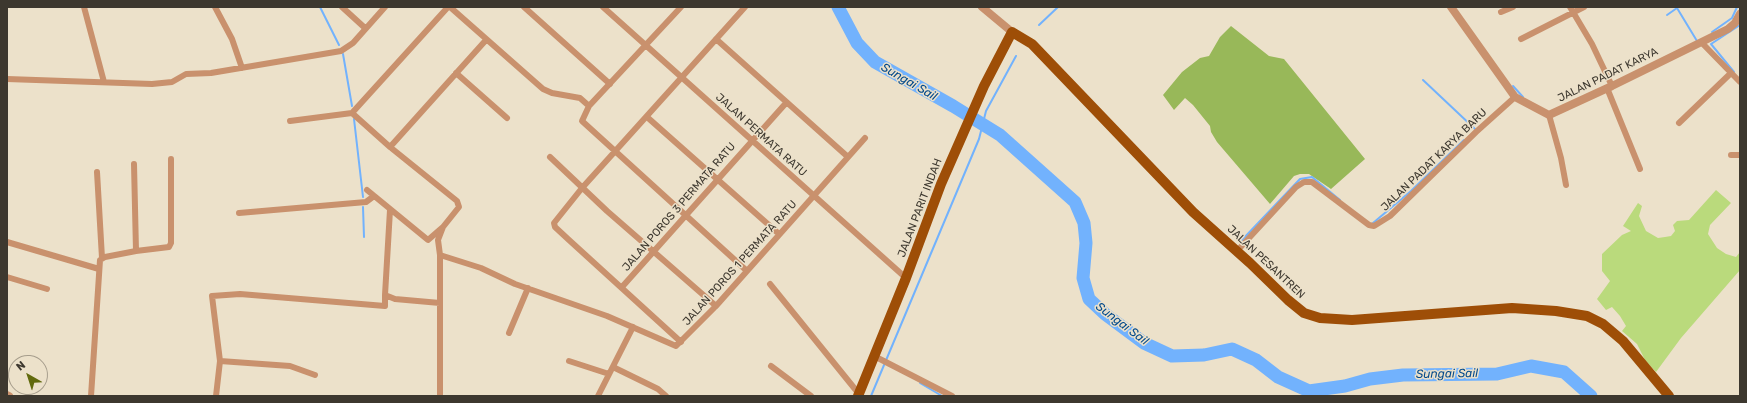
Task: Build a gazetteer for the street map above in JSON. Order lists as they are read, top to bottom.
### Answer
{
  "streets": {
    "main road": ["JALAN PARIT INDAH", "JALAN PESANTREN"],
    "street": [
      "JALAN PADAT KARYA",
      "JALAN PERMATA RATU",
      "JALAN PADAT KARYA BARU",
      "JALAN POROS 3 PERMATA RATU",
      "JALAN POROS 1 PERMATA RATU"
    ]
  },
  "crossings": [
    ["JALAN PADAT KARYA", "JALAN PADAT KARYA BARU"],
    ["JALAN PERMATA RATU", "JALAN POROS 3 PERMATA RATU"],
    ["JALAN PERMATA RATU", "JALAN PARIT INDAH"],
    ["JALAN PERMATA RATU", "JALAN POROS 1 PERMATA RATU"],
    ["JALAN PADAT KARYA BARU", "JALAN PESANTREN"],
    ["JALAN PARIT INDAH", "JALAN PESANTREN"]
  ],
  "water": ["Sungai Sail"],
  "north": "top left"
}
